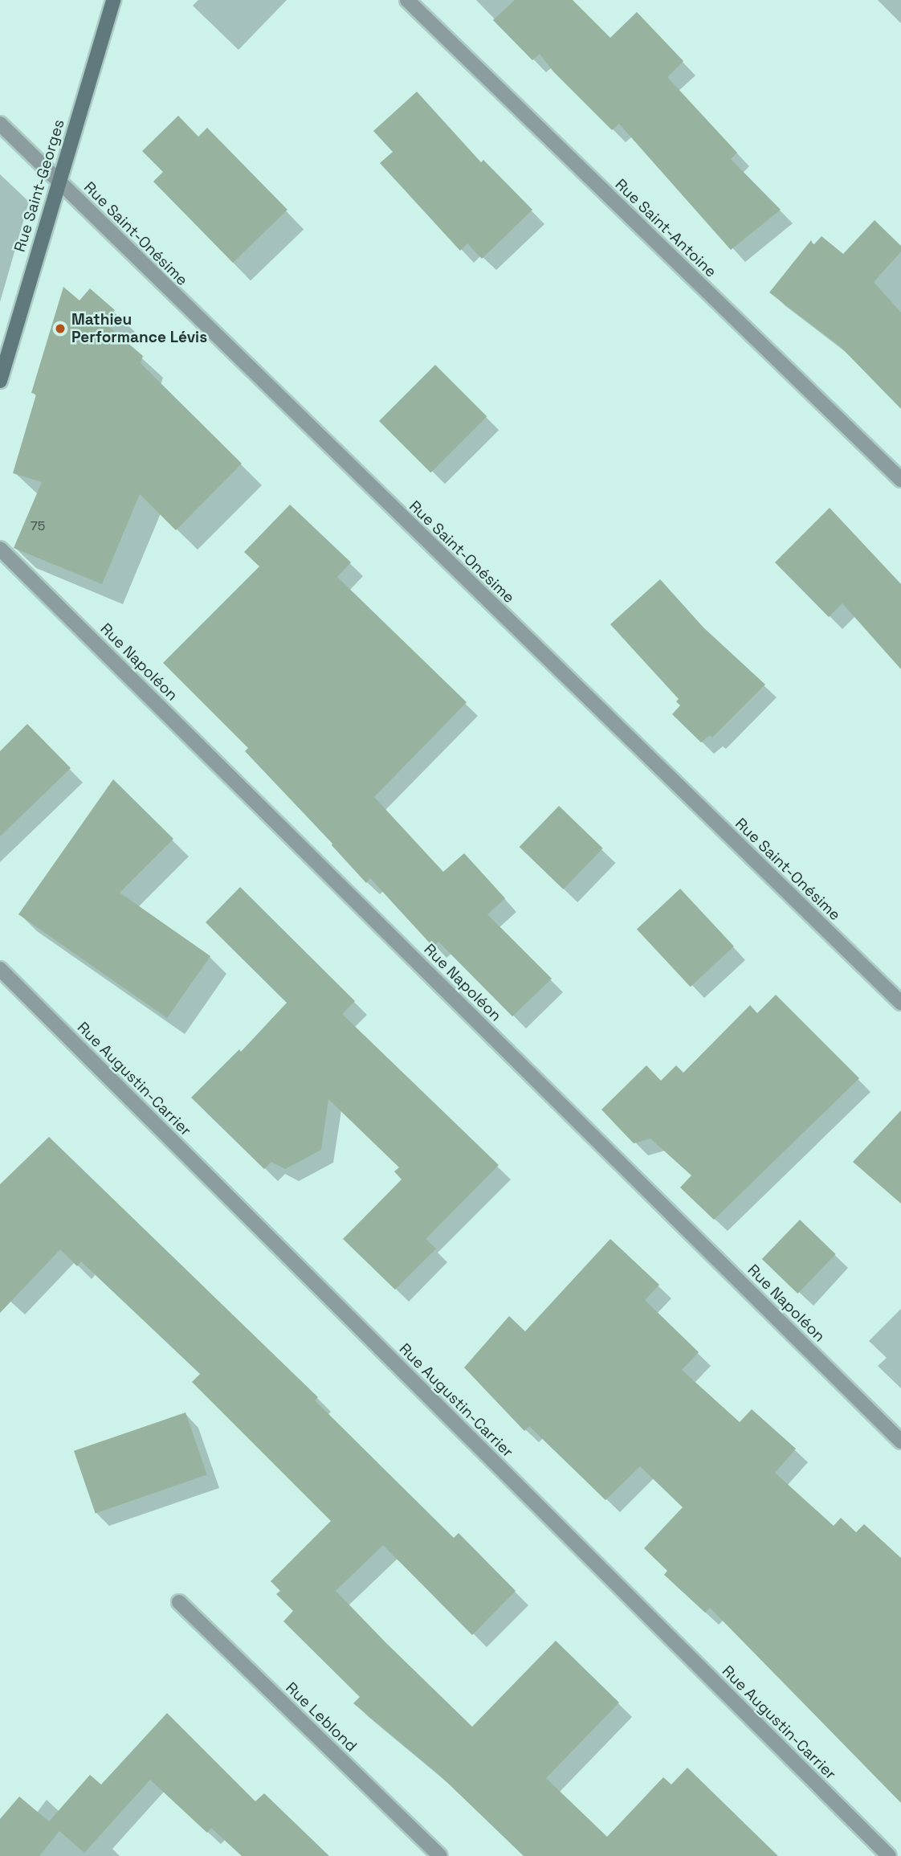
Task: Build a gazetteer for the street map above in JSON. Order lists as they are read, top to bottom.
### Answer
{
  "streets": {
    "street": [
      "Rue Saint-Georges",
      "Rue Saint-Antoine",
      "Rue Saint-Onésime",
      "Rue Napoléon",
      "Rue Augustin-Carrier",
      "Rue Leblond"
    ]
  },
  "crossings": [
    ["Rue Saint-Georges", "Rue Saint-Onésime"]
  ],
  "places": ["Mathieu Performance Lévis"],
  "house_numbers": ["75"]
}
